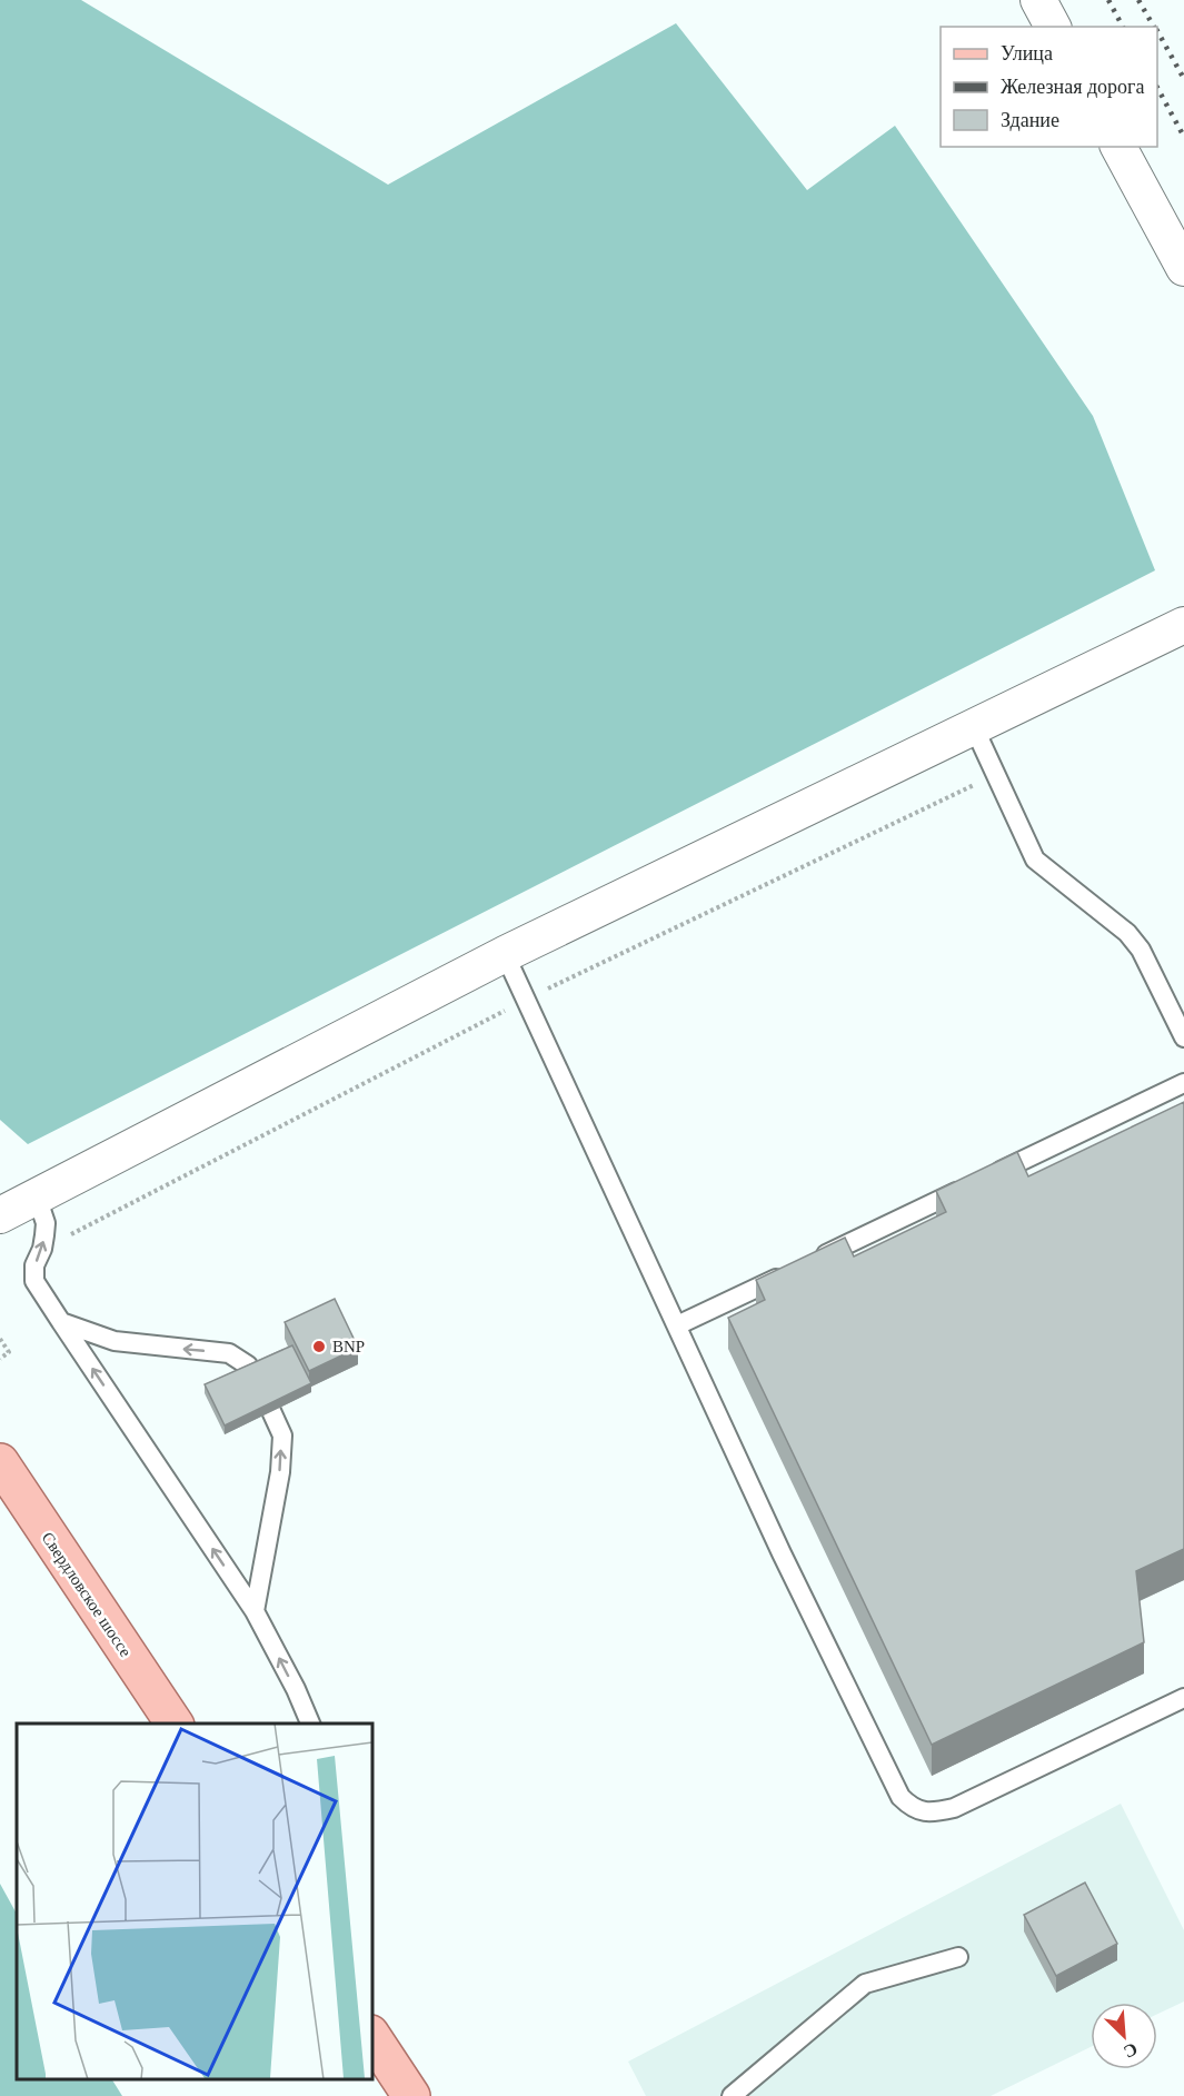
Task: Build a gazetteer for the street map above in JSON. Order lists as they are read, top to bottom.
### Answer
{
  "streets": {
    "main road": ["Свердловское шоссе"]
  },
  "places": ["BNP"],
  "legend": ["Улица", "Железная дорога", "Здание"],
  "north": "bottom right"
}
